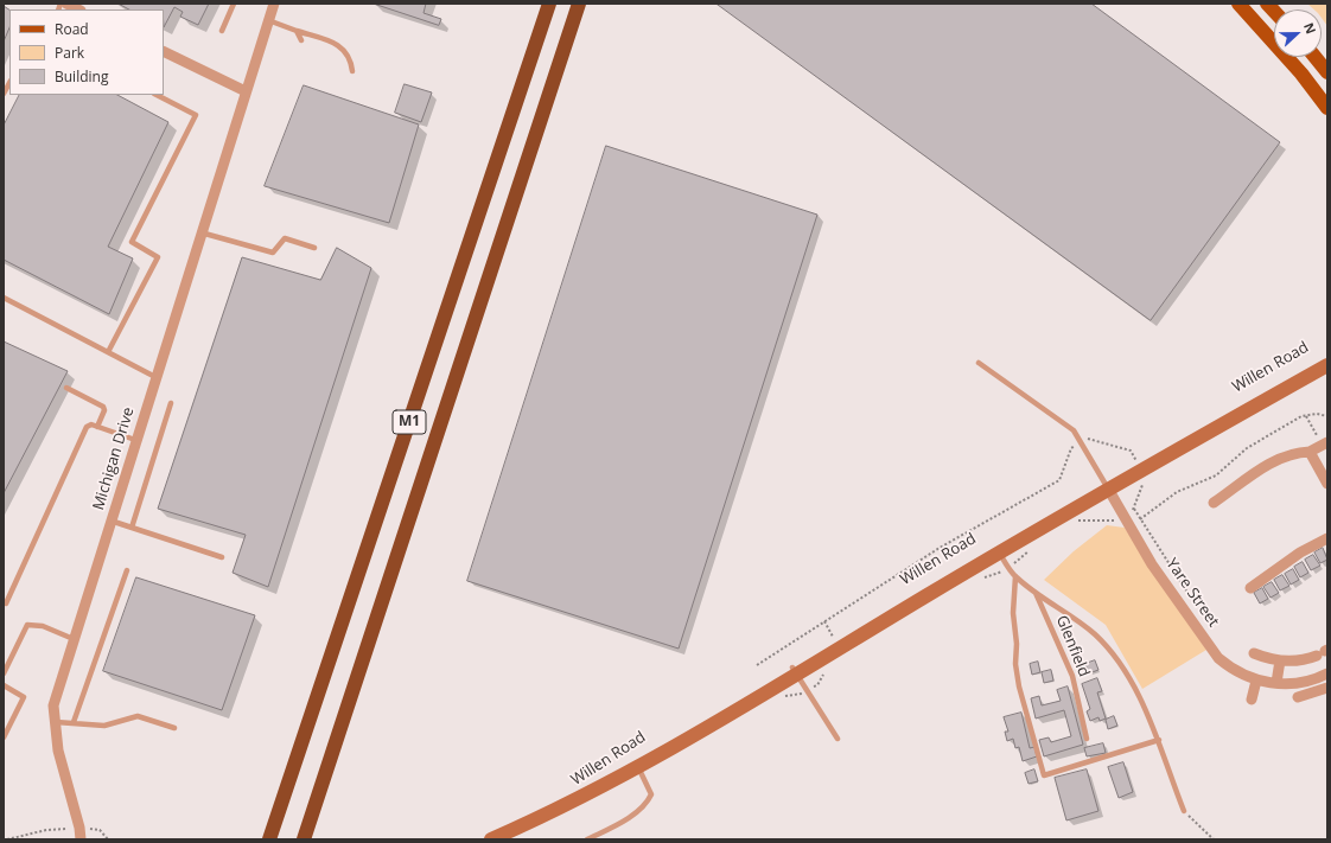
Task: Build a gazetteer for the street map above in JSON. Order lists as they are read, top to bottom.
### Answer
{
  "streets": {
    "highway": ["M1"],
    "street": ["Willen Road", "Michigan Drive", "Yare Street"],
    "lane": ["Glenfield"]
  },
  "crossings": [
    ["Willen Road", "Yare Street"]
  ],
  "legend": ["Road", "Park", "Building"],
  "north": "right"
}
